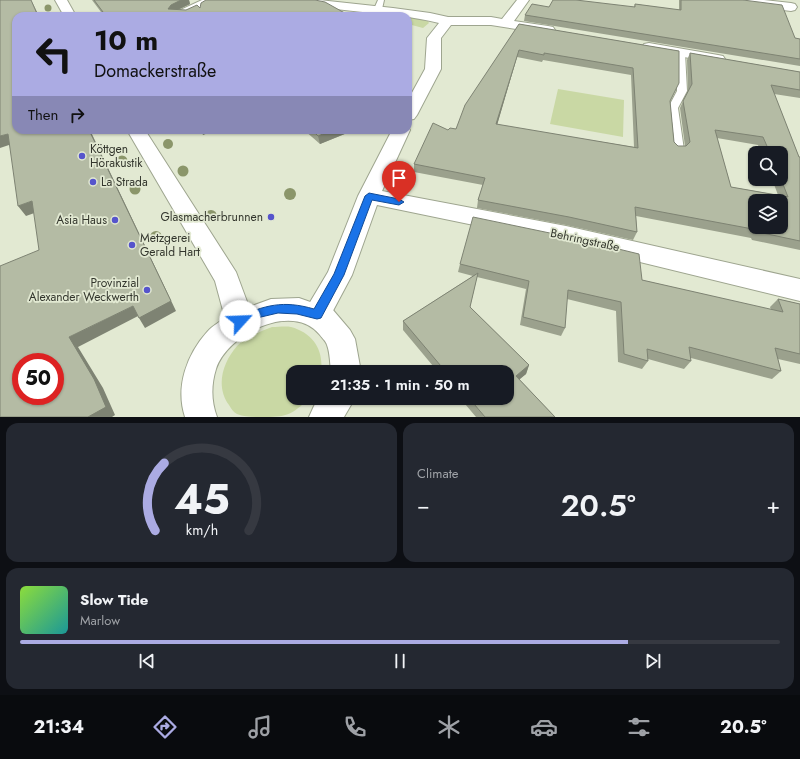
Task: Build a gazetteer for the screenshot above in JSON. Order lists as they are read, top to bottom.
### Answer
{
  "streets": {
    "street": ["Behringstraße"]
  },
  "places": [
    "Köttgen Hörakustik",
    "La Strada",
    "Glasmacherbrunnen",
    "Asia Haus",
    "Metzgerei Gerald Hart",
    "Provinzial Alexander Weckwerth"
  ],
  "page": {
    "turn": ["10 m", "Domackerstraße"],
    "then": "Then",
    "limit": "50",
    "trip": "21:35 · 1 min · 50 m",
    "tile": "Climate",
    "heat": ["−", "20.5°", "+"],
    "song": ["Slow Tide", "Marlow"],
    "tabs": ["21:34", "20.5°"],
    "gauge": ["45", "km/h"]
  }
}
